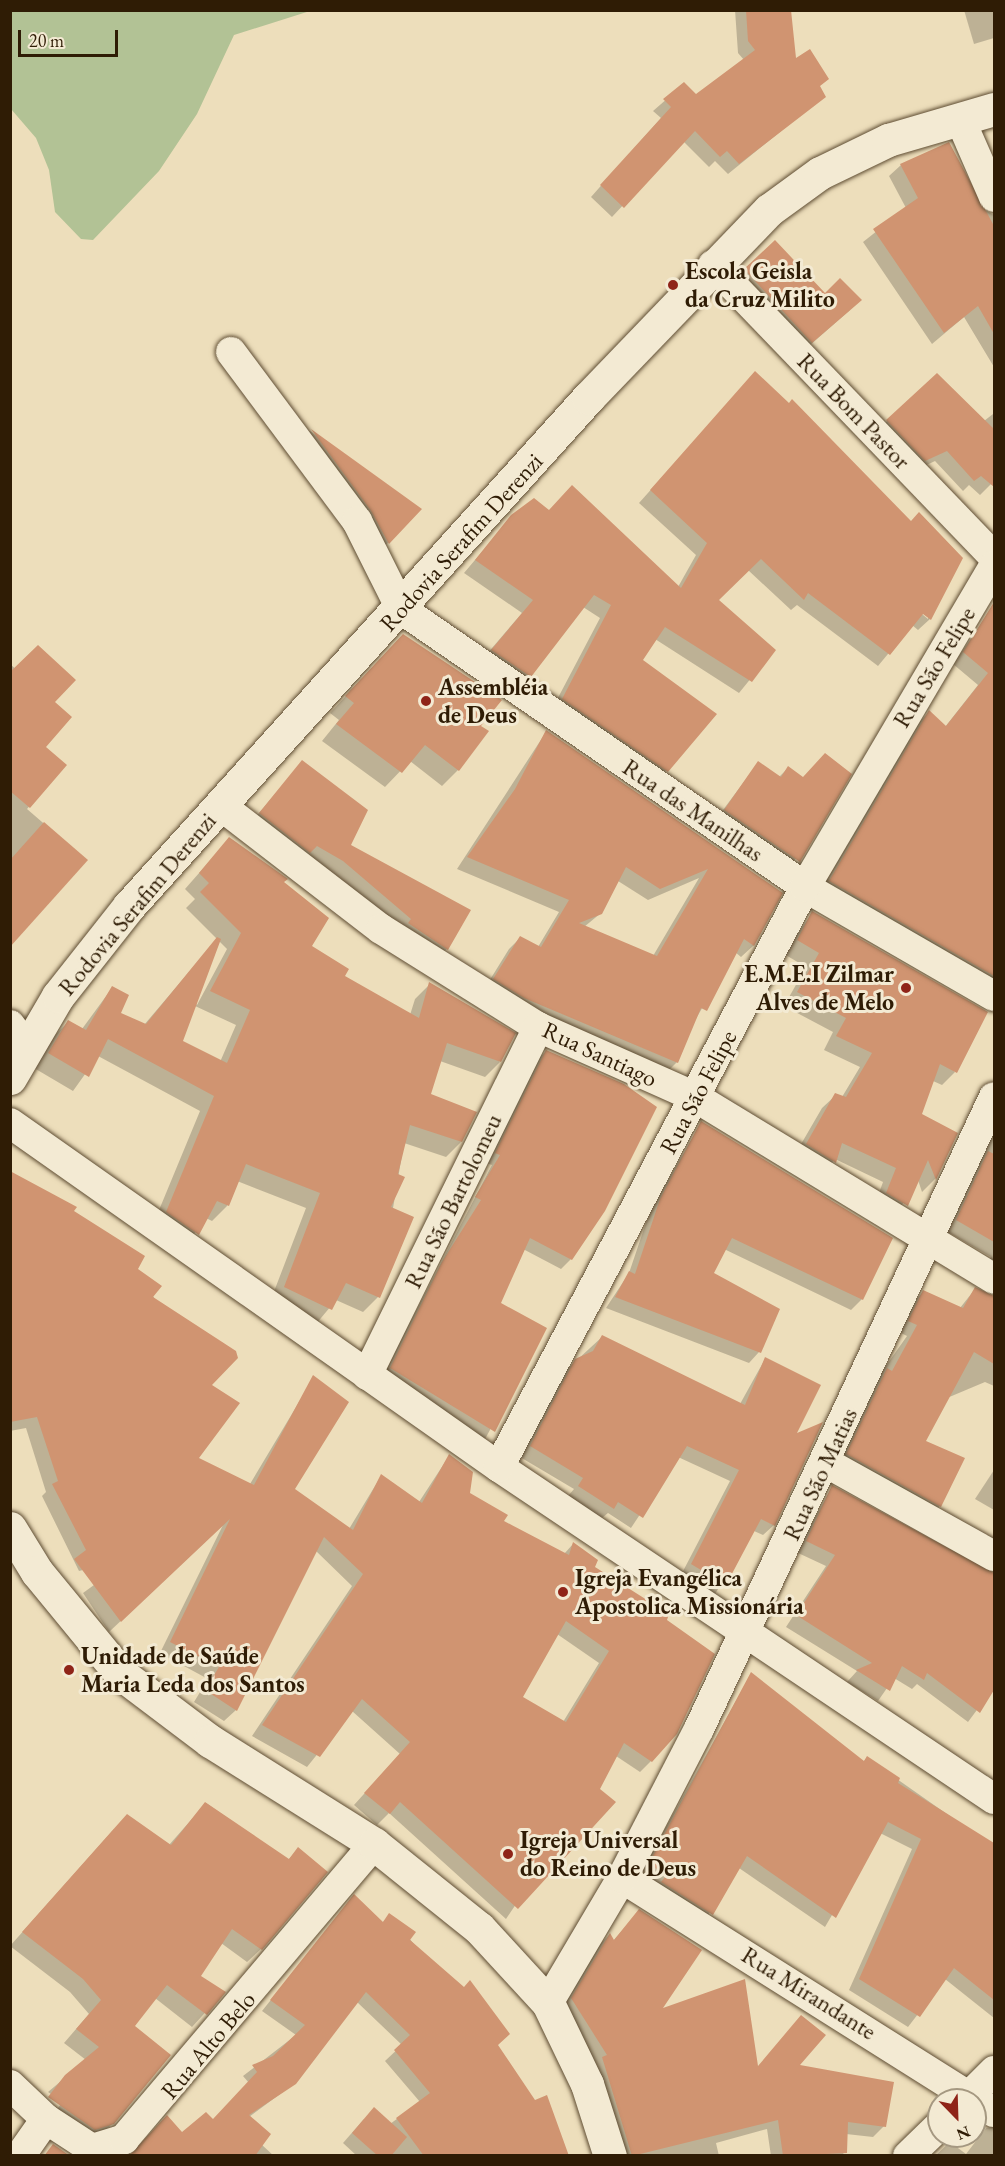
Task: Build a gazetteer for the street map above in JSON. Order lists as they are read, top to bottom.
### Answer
{
  "streets": {
    "main road": ["Rodovia Serafim Derenzi"],
    "street": [
      "Rua Bom Pastor",
      "Rua São Felipe",
      "Rua das Manilhas",
      "Rua Santiago",
      "Rua São Bartolomeu",
      "Rua São Matias",
      "Rua Mirandante",
      "Rua Alto Belo"
    ]
  },
  "crossings": [
    ["Rua Bom Pastor", "Rodovia Serafim Derenzi"],
    ["Rodovia Serafim Derenzi", "Rua das Manilhas"],
    ["Rodovia Serafim Derenzi", "Rua Santiago"],
    ["Rua São Felipe", "Rua das Manilhas"],
    ["Rua São Felipe", "Rua Santiago"],
    ["Rua Santiago", "Rua São Bartolomeu"],
    ["Rua Santiago", "Rua São Matias"],
    ["Rua São Matias", "Rua Mirandante"]
  ],
  "places": [
    "Escola Geisla da Cruz Milito",
    "Assembléia de Deus",
    "E.M.E.I Zilmar Alves de Melo",
    "Igreja Evangélica Apostolica Missionária",
    "Unidade de Saúde Maria Leda dos Santos",
    "Igreja Universal do Reino de Deus"
  ],
  "scale_bar": "20 m",
  "north": "bottom right"
}
